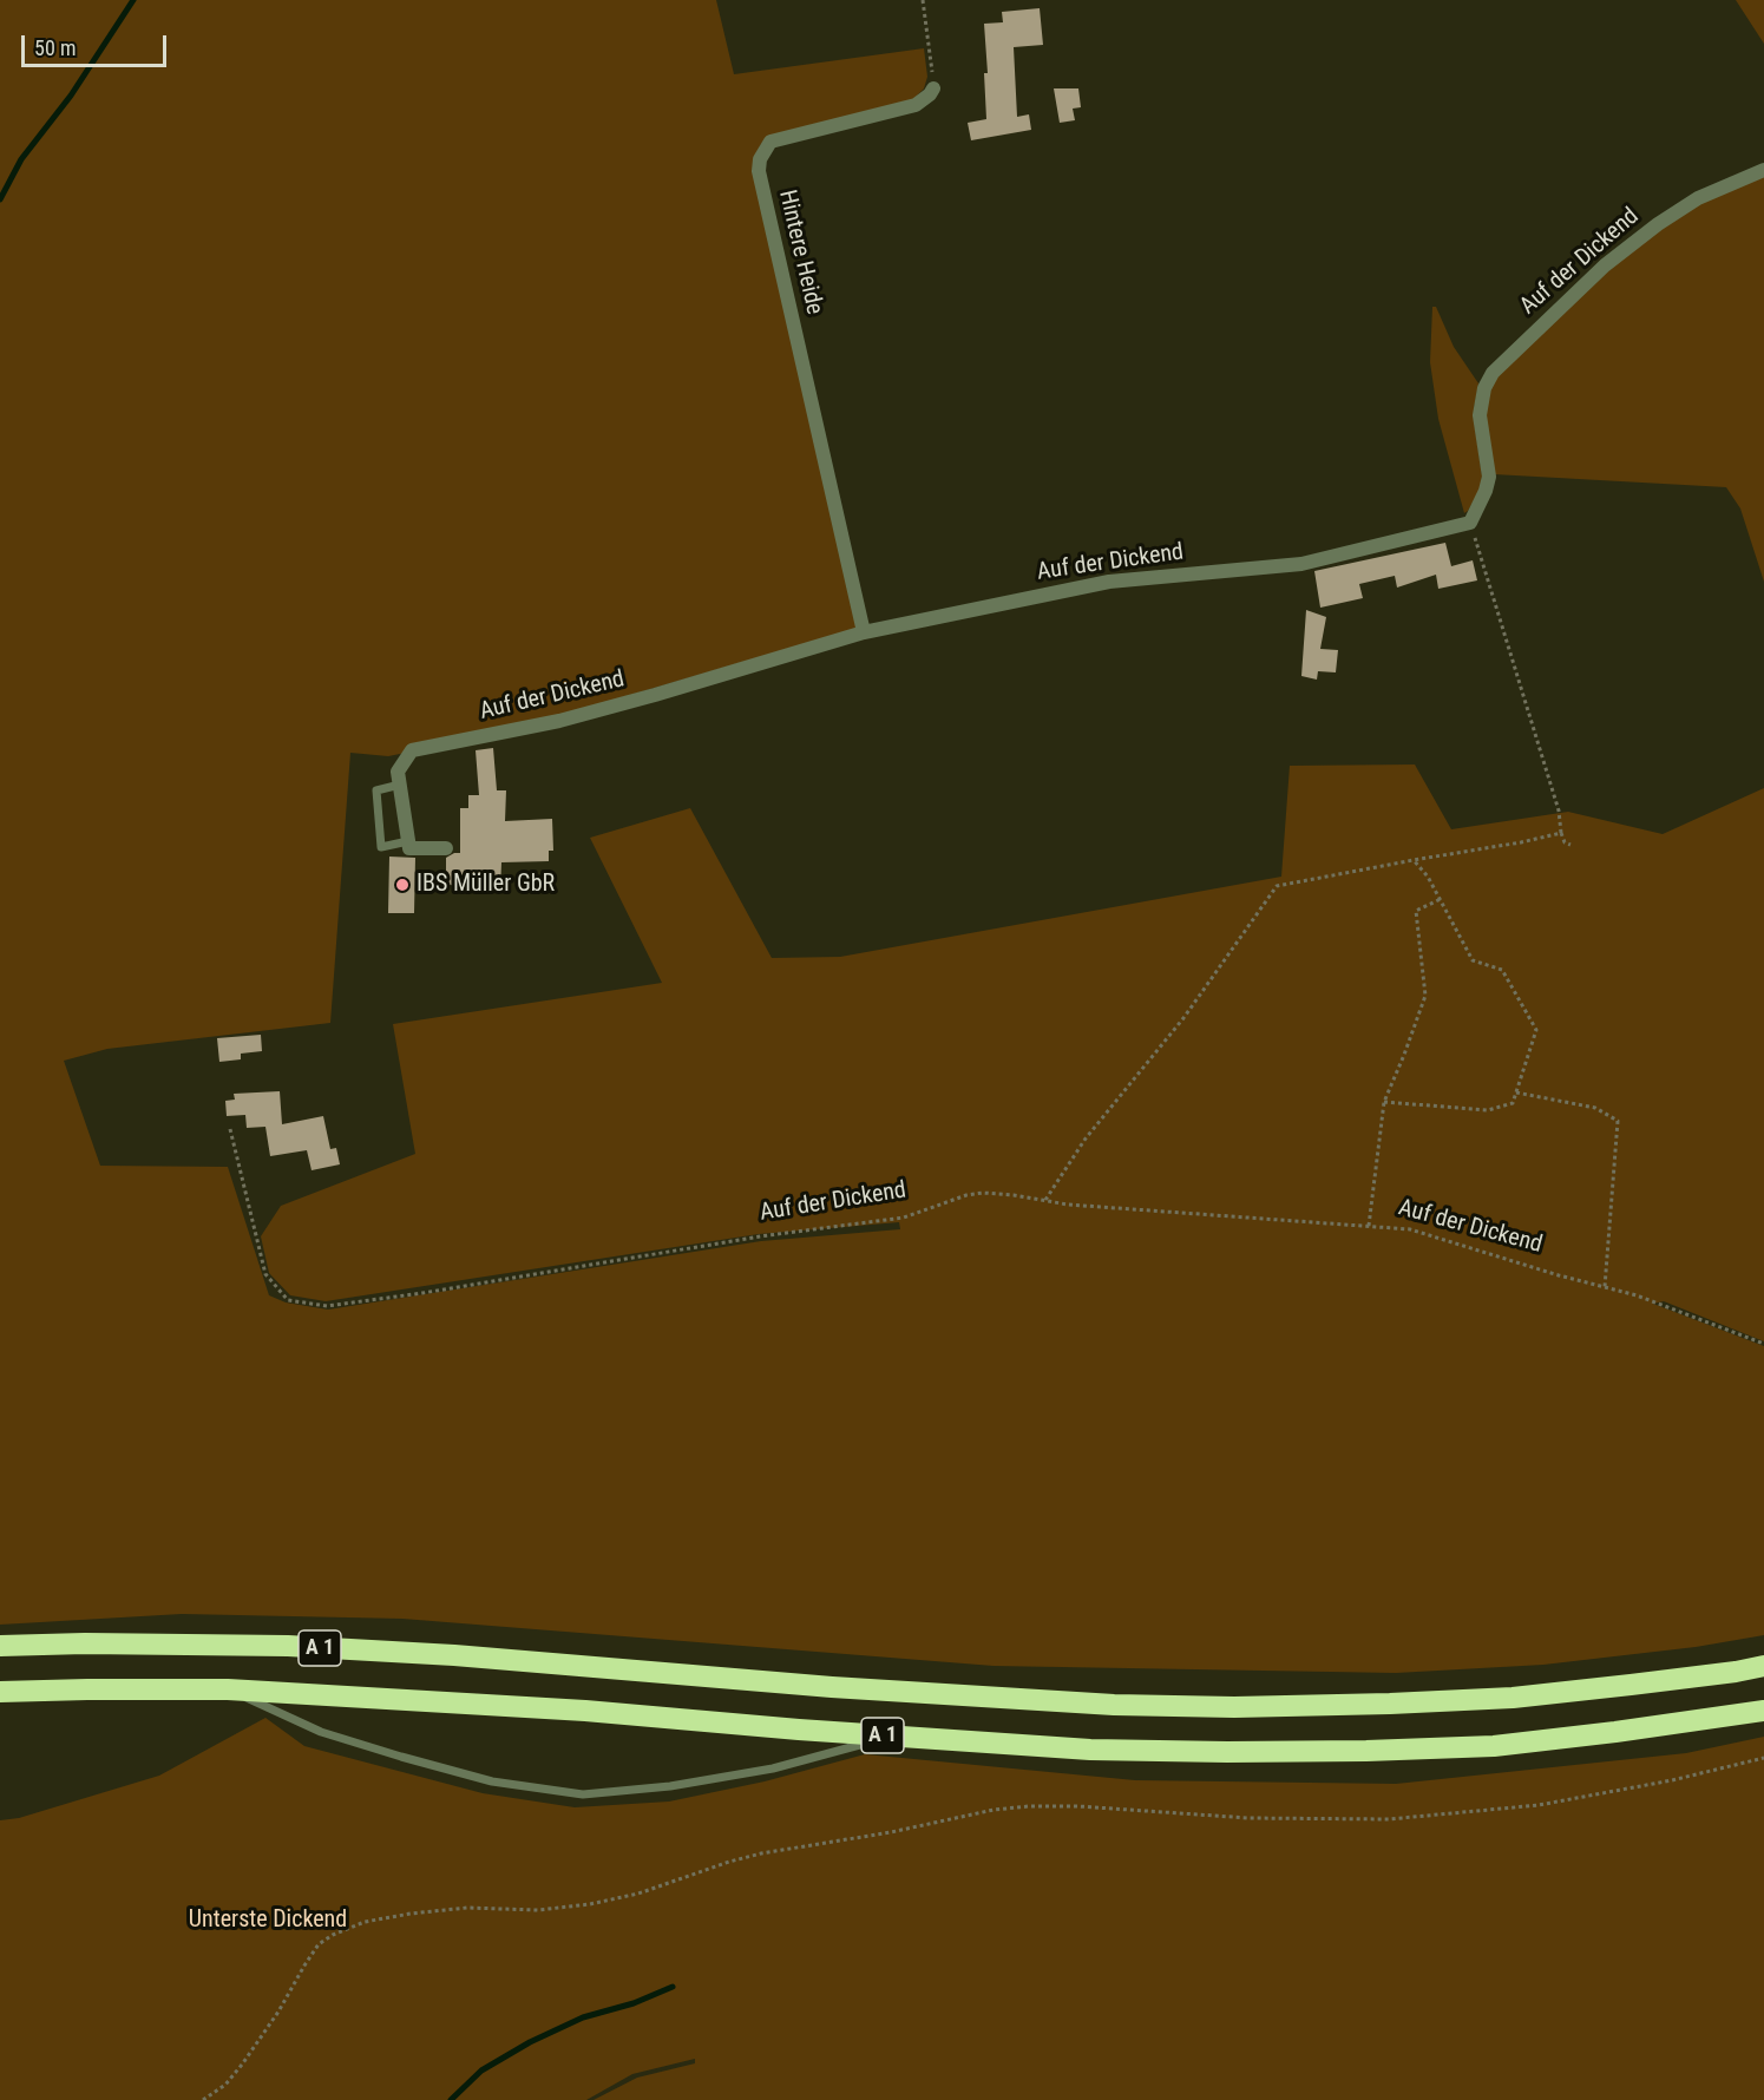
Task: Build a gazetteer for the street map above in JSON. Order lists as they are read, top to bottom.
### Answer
{
  "streets": {
    "highway": ["A 1"],
    "street": ["Hintere Heide", "Auf der Dickend"]
  },
  "crossings": [
    ["Hintere Heide", "Auf der Dickend"]
  ],
  "parks": ["Unterste Dickend"],
  "places": ["IBS Müller GbR"],
  "scale_bar": "50 m"
}
